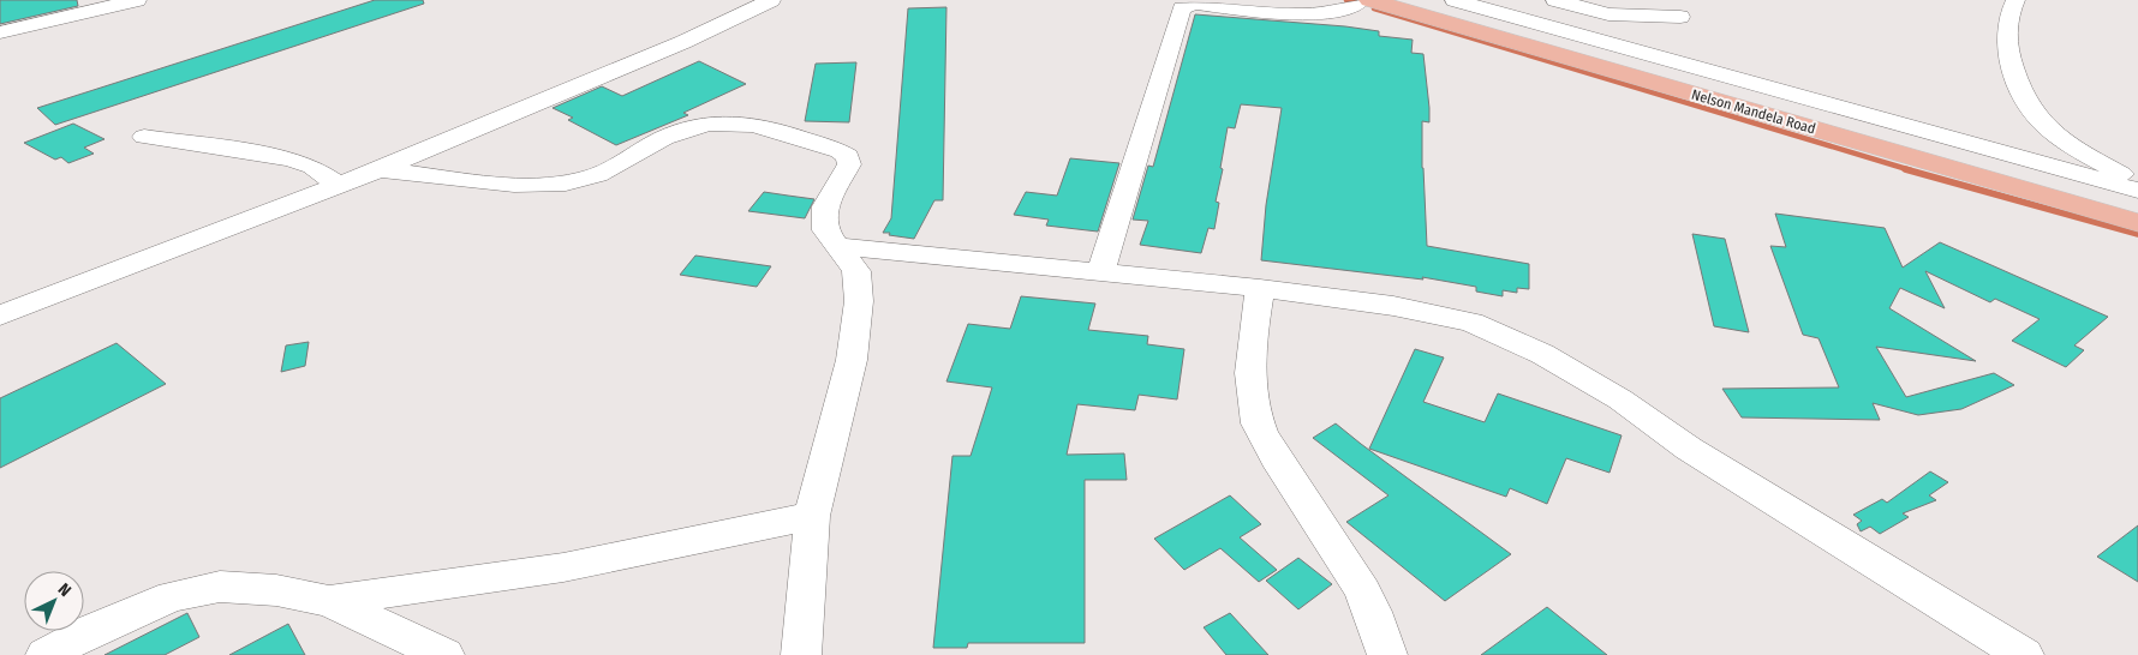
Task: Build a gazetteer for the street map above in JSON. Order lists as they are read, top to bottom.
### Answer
{
  "streets": {
    "main road": ["Nelson Mandela Road"]
  },
  "north": "top right"
}
